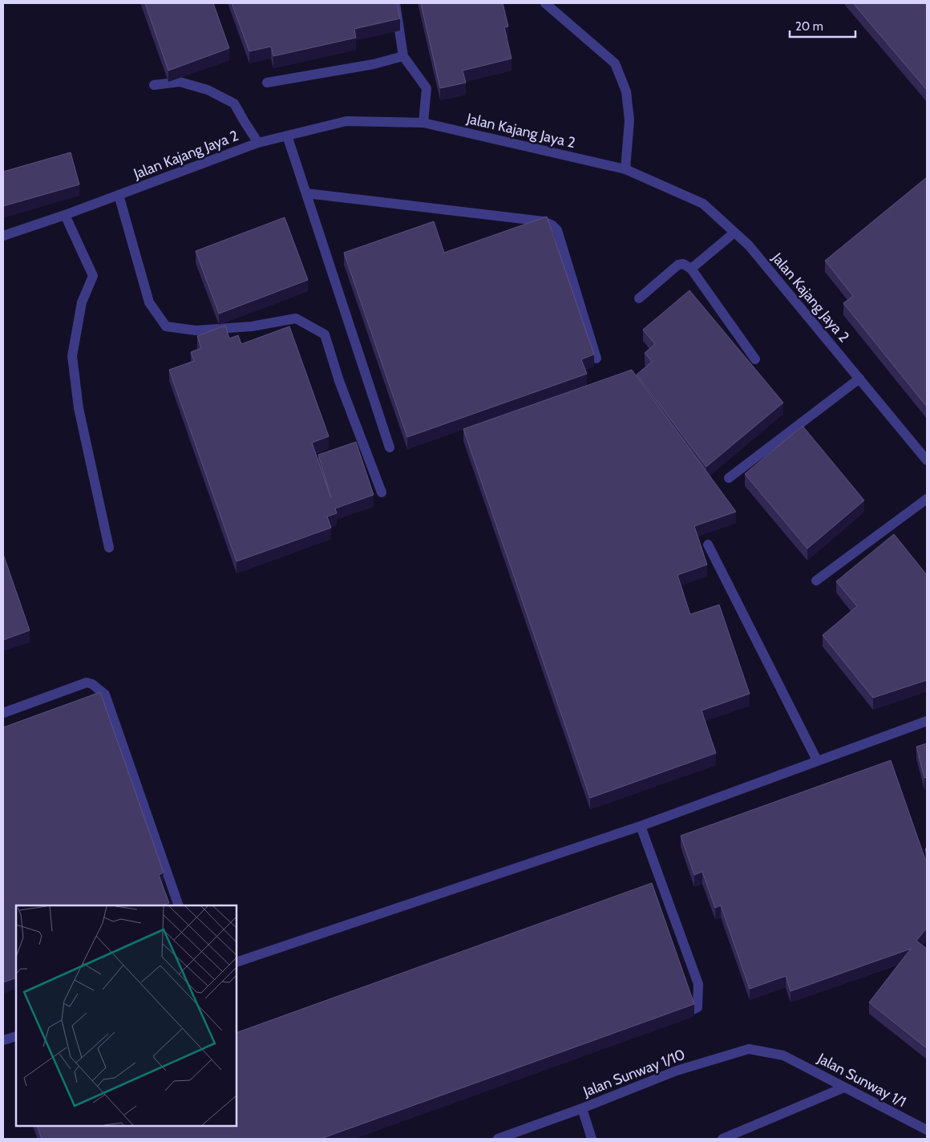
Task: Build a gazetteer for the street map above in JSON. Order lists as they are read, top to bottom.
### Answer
{
  "streets": {
    "street": ["Jalan Kajang Jaya 2", "Jalan Sunway 1/10", "Jalan Sunway 1/1"]
  },
  "crossings": [
    ["Jalan Sunway 1/10", "Jalan Sunway 1/1"]
  ],
  "scale_bar": "20 m"
}
